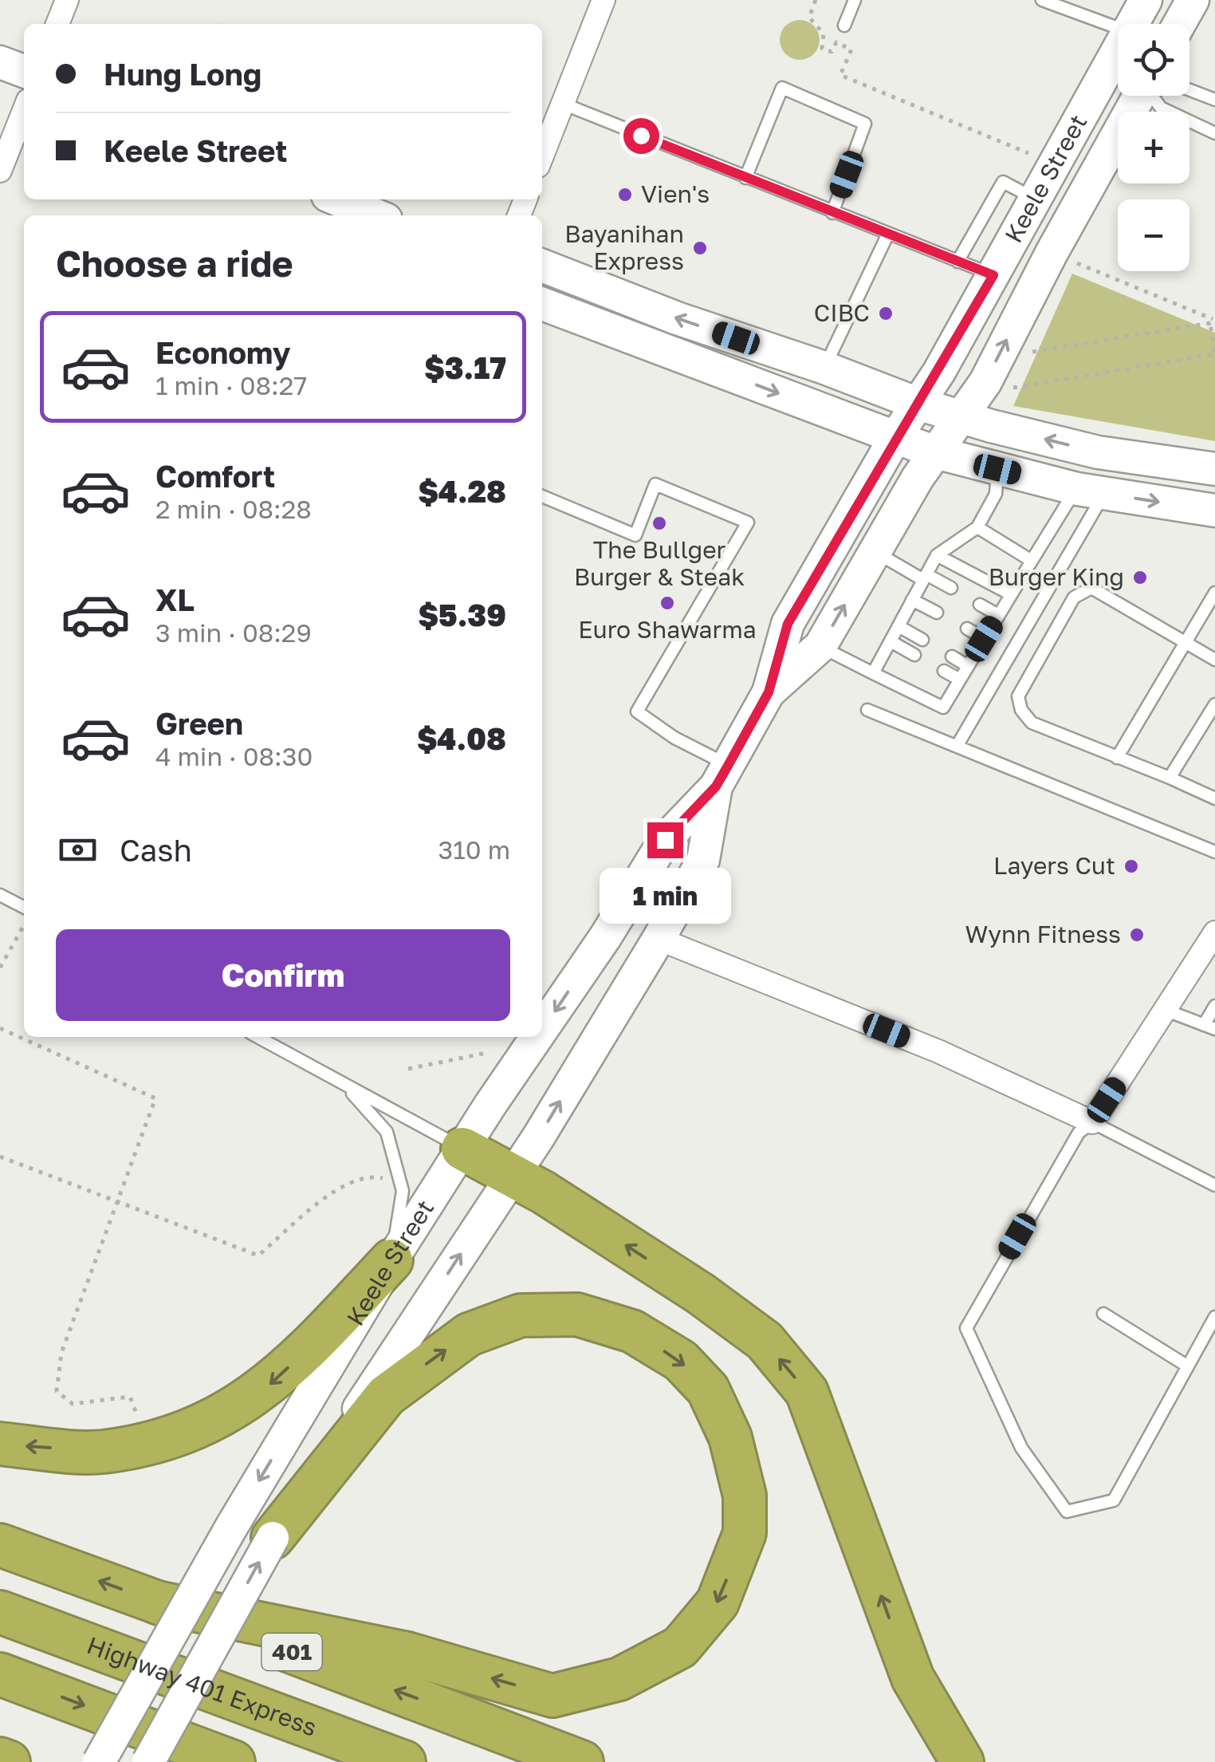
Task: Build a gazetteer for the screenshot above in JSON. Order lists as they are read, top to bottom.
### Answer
{
  "streets": {
    "highway": ["401", "Highway 401 Express"],
    "main road": ["Keele Street"]
  },
  "places": [
    "Vien's",
    "Bayanihan Express",
    "CIBC",
    "The Bullger Burger & Steak",
    "Burger King",
    "Euro Shawarma",
    "Layers Cut",
    "Wynn Fitness"
  ],
  "page": {
    "map_buttons": ["+", "−"],
    "banner": ["Hung Long", "Keele Street"],
    "heading": "Choose a ride",
    "list": [
      {
        "name": "Economy",
        "note": "1 min · 08:27",
        "value": "$3.17"
      },
      {
        "name": "Comfort",
        "note": "2 min · 08:28",
        "value": "$4.28"
      },
      {
        "name": "XL",
        "note": "3 min · 08:29",
        "value": "$5.39"
      },
      {
        "name": "Green",
        "note": "4 min · 08:30",
        "value": "$4.08"
      }
    ],
    "pay": ["Cash", "310 m"],
    "bubble": "1 min",
    "buttons": "Confirm"
  }
}
